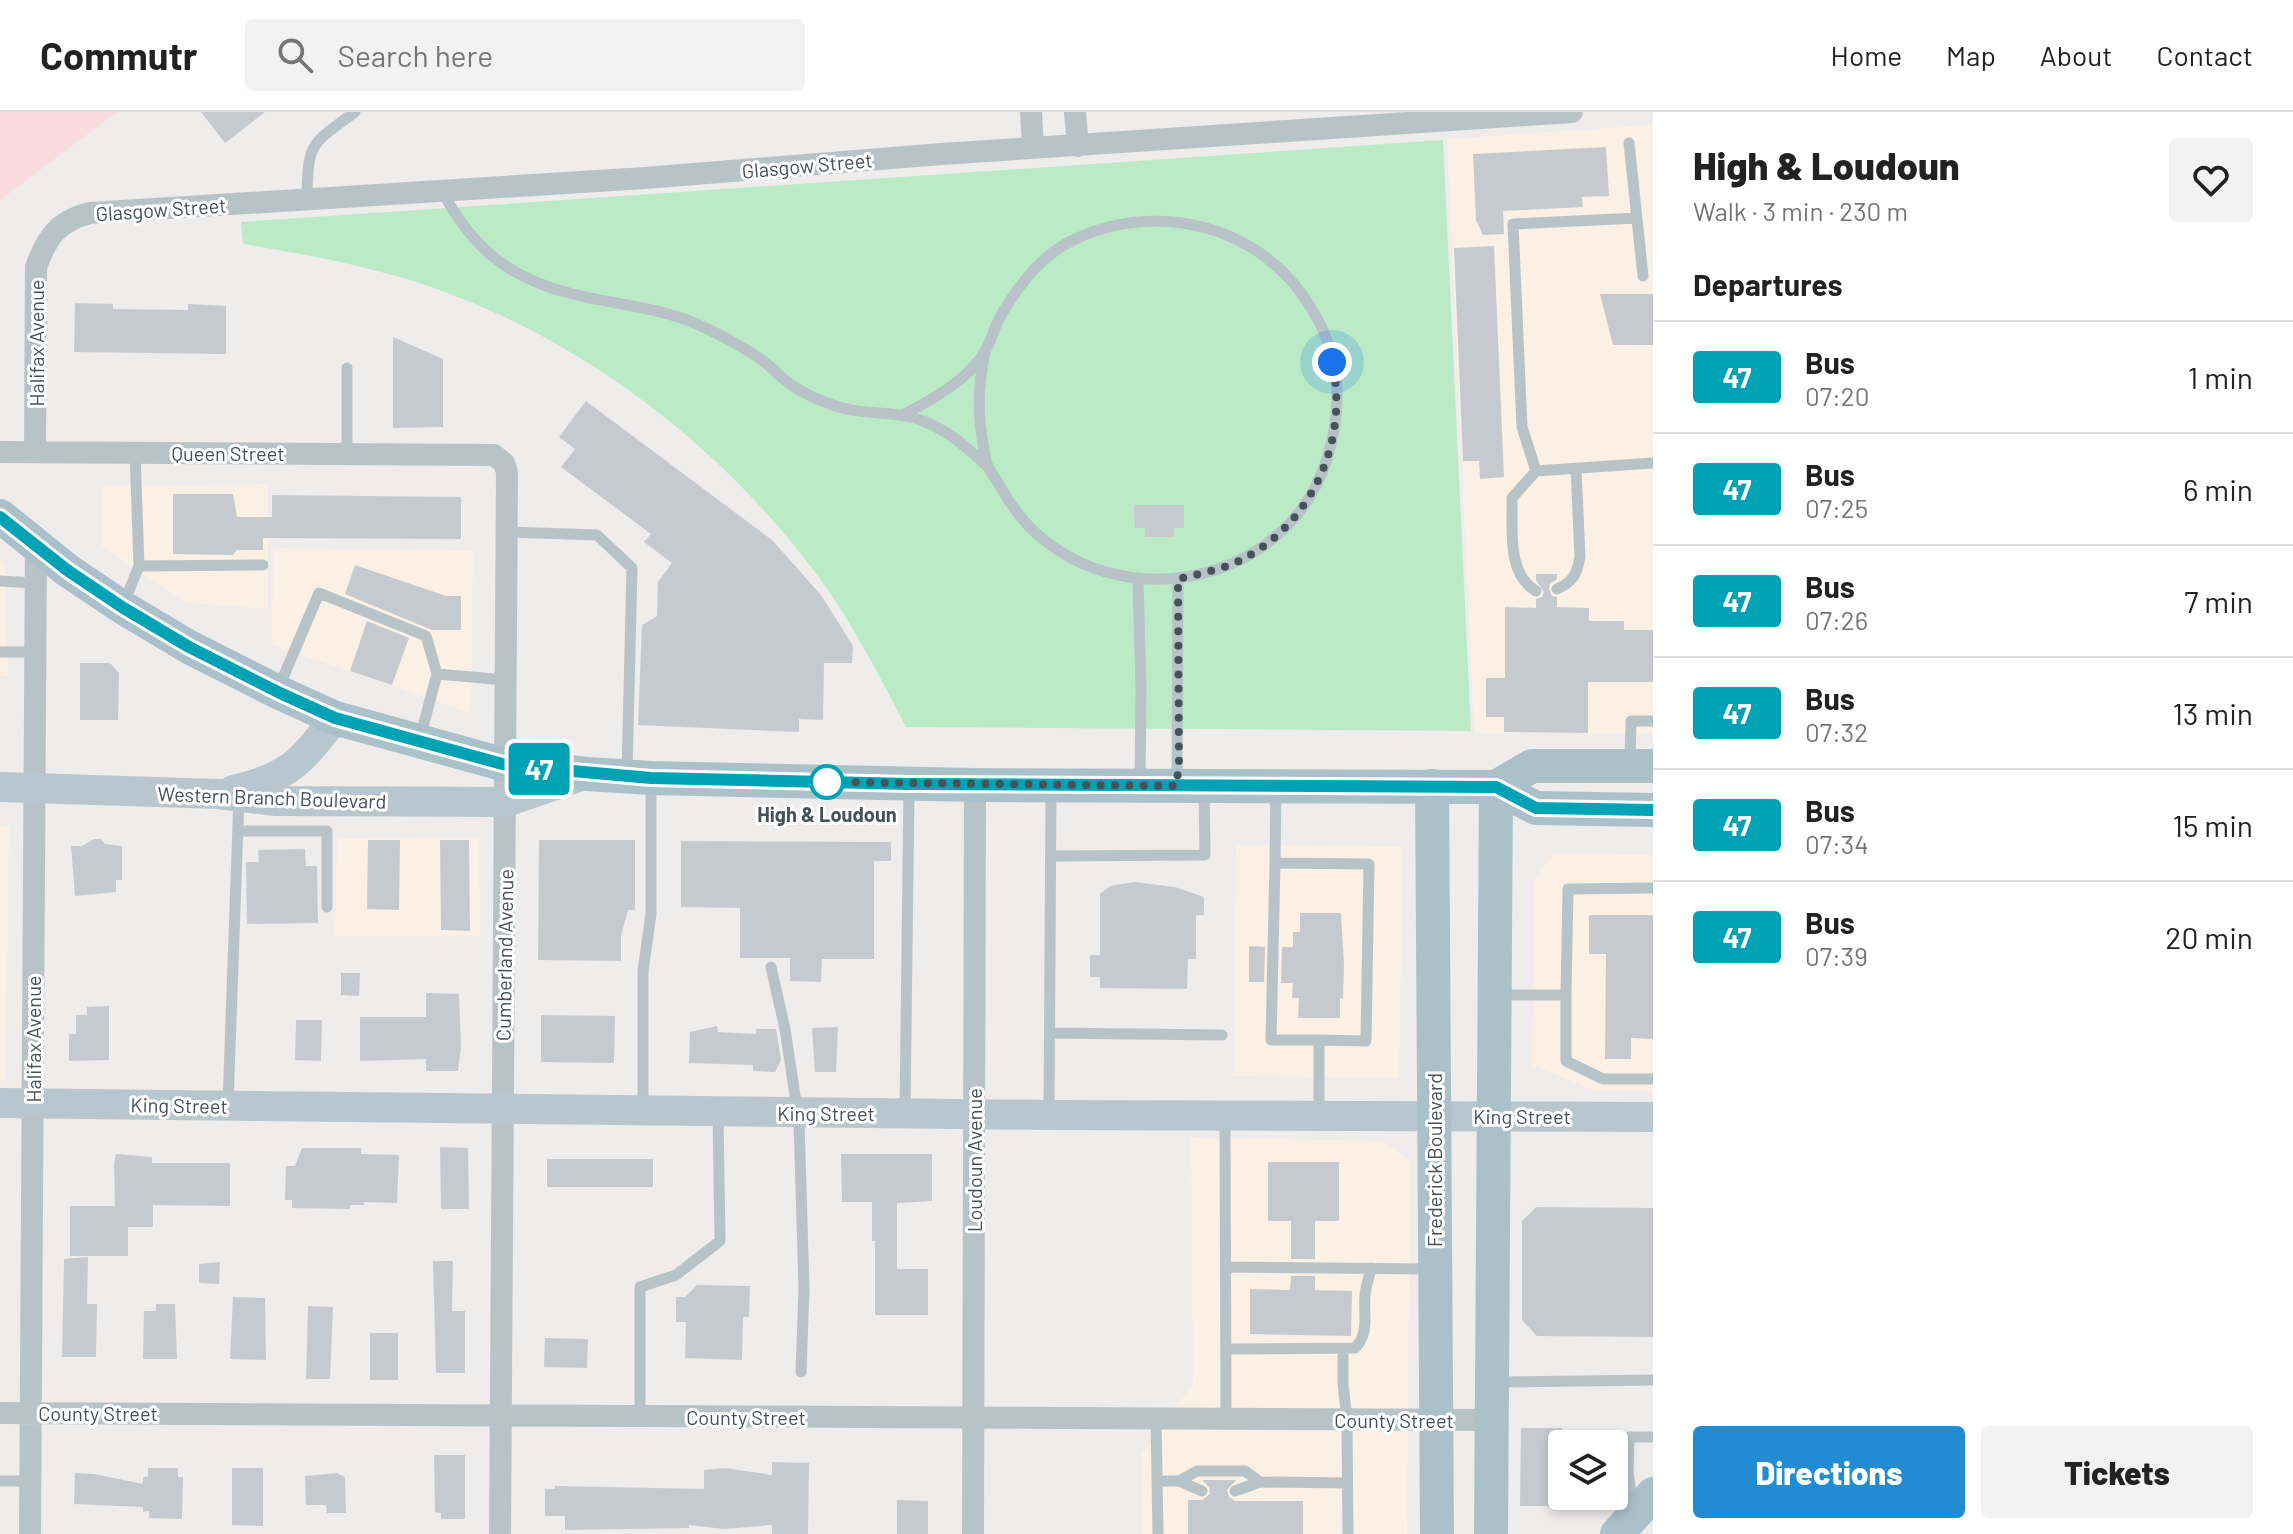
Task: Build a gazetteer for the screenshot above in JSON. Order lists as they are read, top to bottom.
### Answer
{
  "streets": {
    "main road": ["Frederick Boulevard"],
    "street": [
      "Glasgow Street",
      "Halifax Avenue",
      "Queen Street",
      "Western Branch Boulevard",
      "Cumberland Avenue",
      "King Street",
      "Loudoun Avenue",
      "County Street"
    ]
  },
  "crossings": [
    ["Glasgow Street", "Halifax Avenue"],
    ["Halifax Avenue", "Queen Street"],
    ["Halifax Avenue", "Western Branch Boulevard"],
    ["Halifax Avenue", "King Street"],
    ["Halifax Avenue", "County Street"],
    ["Queen Street", "Cumberland Avenue"],
    ["Western Branch Boulevard", "Cumberland Avenue"],
    ["Cumberland Avenue", "King Street"],
    ["Cumberland Avenue", "County Street"],
    ["King Street", "Loudoun Avenue"],
    ["King Street", "Frederick Boulevard"],
    ["Loudoun Avenue", "County Street"],
    ["Frederick Boulevard", "County Street"]
  ],
  "places": ["High & Loudoun"],
  "lines": ["bus line 47"],
  "page": {
    "header": "Commutr",
    "search": "Search here",
    "nav": [
      "Home",
      "Map",
      "About",
      "Contact"
    ],
    "on_map": "47",
    "heading": [
      ["High & Loudoun", "Walk · 3 min · 230 m"],
      "Departures"
    ],
    "list": [
      {
        "mark": "47",
        "name": "Bus",
        "note": "07:20",
        "value": "1 min"
      },
      {
        "mark": "47",
        "name": "Bus",
        "note": "07:25",
        "value": "6 min"
      },
      {
        "mark": "47",
        "name": "Bus",
        "note": "07:26",
        "value": "7 min"
      },
      {
        "mark": "47",
        "name": "Bus",
        "note": "07:32",
        "value": "13 min"
      },
      {
        "mark": "47",
        "name": "Bus",
        "note": "07:34",
        "value": "15 min"
      },
      {
        "mark": "47",
        "name": "Bus",
        "note": "07:39",
        "value": "20 min"
      }
    ],
    "buttons": ["Directions", "Tickets"]
  }
}
